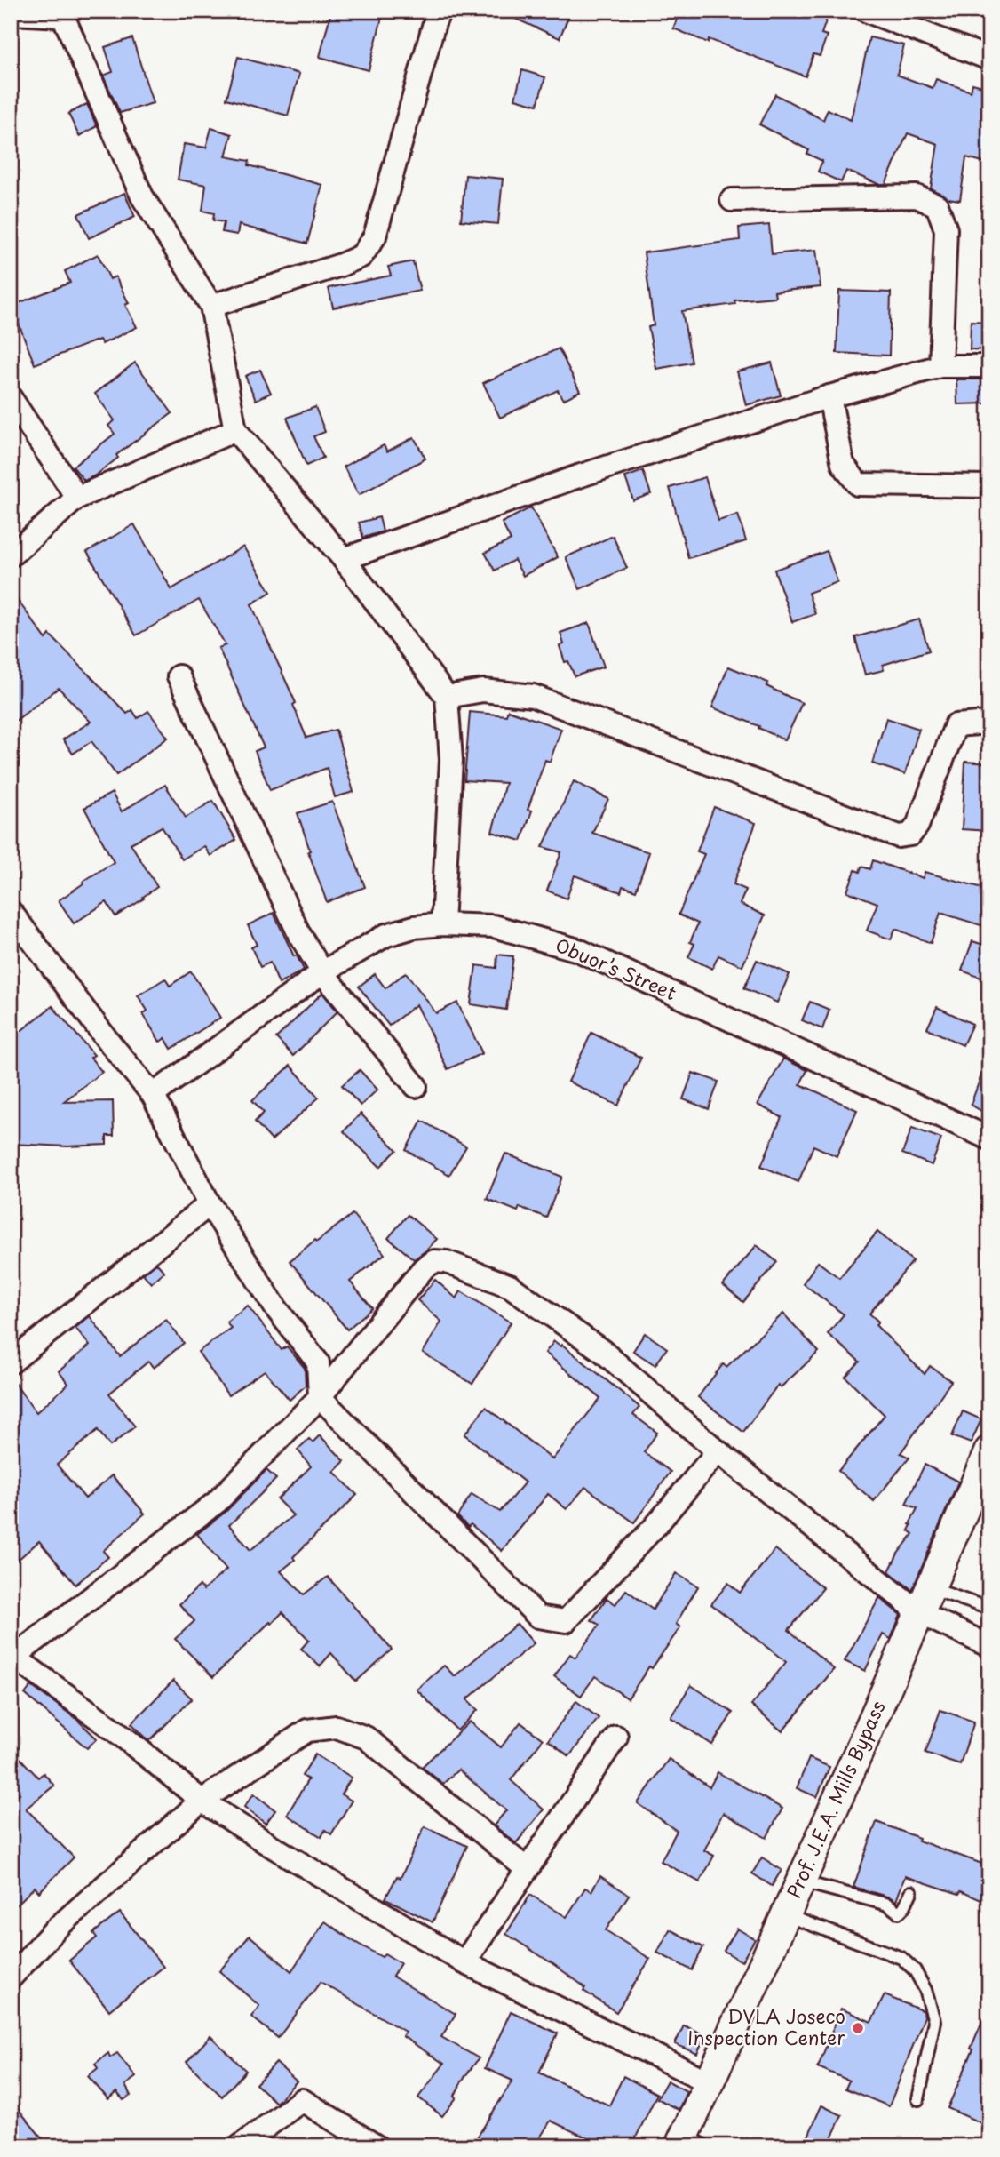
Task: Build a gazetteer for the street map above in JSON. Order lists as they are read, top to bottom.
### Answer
{
  "streets": {
    "street": ["Obuor’s Street", "Prof. J.E.A. Mills Bypass"]
  },
  "places": ["DVLA Joseco Inspection Center"]
}
